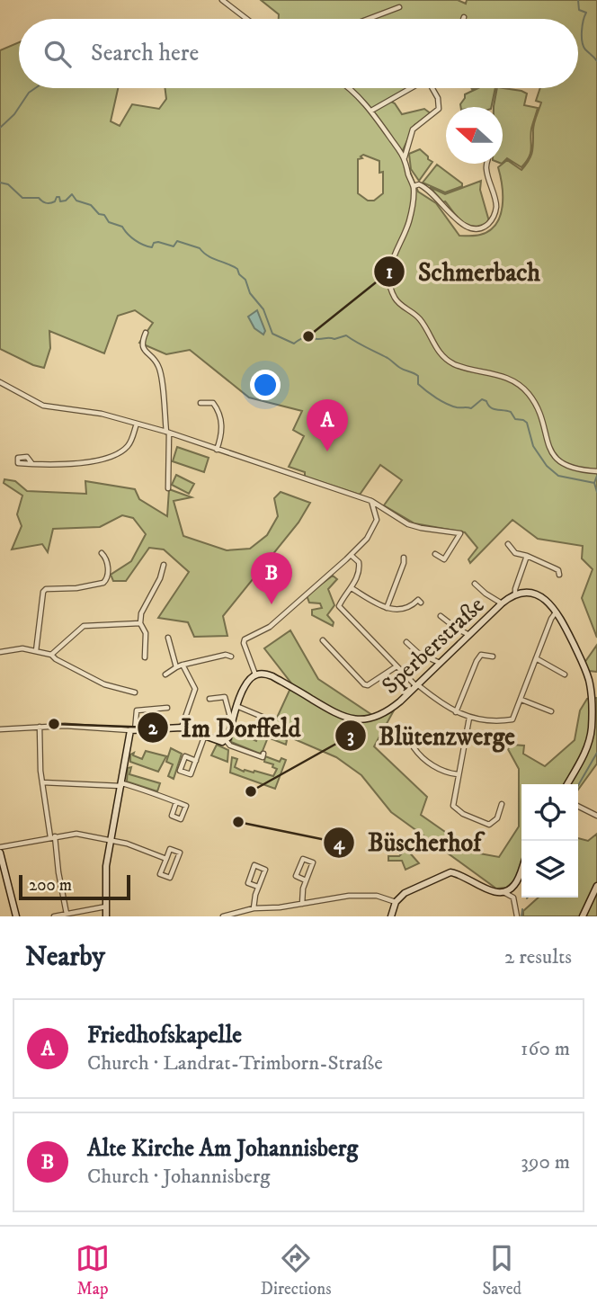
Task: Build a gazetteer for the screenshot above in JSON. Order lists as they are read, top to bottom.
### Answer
{
  "streets": {
    "street": ["Sperberstraße"]
  },
  "places": [
    "Schmerbach",
    "Im Dorffeld",
    "Blütenzwerge",
    "Büscherhof"
  ],
  "scale_bar": "200 m",
  "north": "left",
  "page": {
    "search": "Search here",
    "pins": ["A", "B"],
    "scale": "200 m",
    "heading": ["Nearby", "2 results"],
    "list": [
      {
        "mark": "A",
        "name": "Friedhofskapelle",
        "note": "Church · Landrat-Trimborn-Straße",
        "value": "160 m"
      },
      {
        "mark": "B",
        "name": "Alte Kirche Am Johannisberg",
        "note": "Church · Johannisberg",
        "value": "390 m"
      }
    ],
    "nav": ["Map", "Directions", "Saved"]
  }
}
